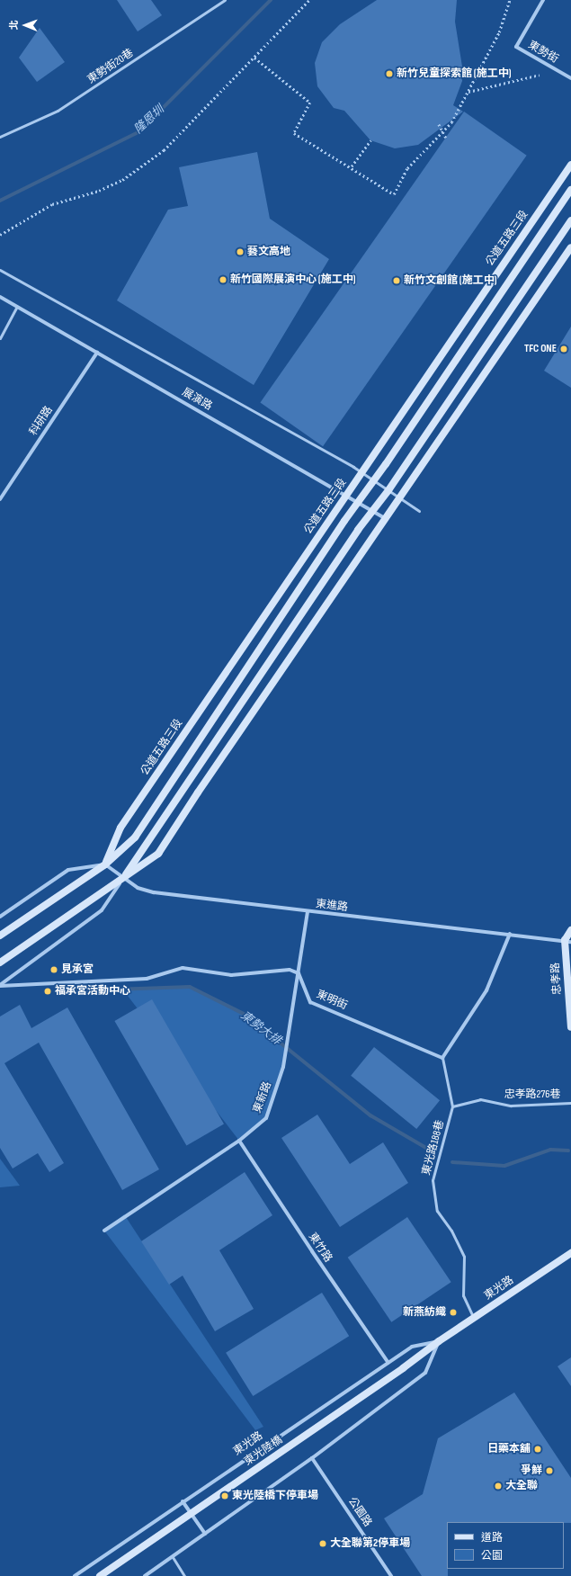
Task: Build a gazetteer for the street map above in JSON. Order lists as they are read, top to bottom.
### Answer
{
  "streets": {
    "street": [
      "東勢街",
      "公道五路三段",
      "展演路",
      "科研路",
      "東進路",
      "忠孝路",
      "東明街",
      "東新路",
      "東竹路",
      "東光路",
      "東光陸橋",
      "公園路"
    ],
    "lane": ["東勢街20巷", "忠孝路276巷", "東光路188巷"]
  },
  "crossings": [
    ["公道五路三段", "展演路"],
    ["公道五路三段", "東進路"],
    ["展演路", "科研路"],
    ["東進路", "忠孝路"],
    ["東進路", "東新路"],
    ["東明街", "東新路"],
    ["東明街", "東光路188巷"],
    ["忠孝路276巷", "東光路188巷"],
    ["東新路", "東竹路"],
    ["東光路188巷", "東光路"],
    ["東竹路", "東光路"],
    ["東光路", "東光陸橋"]
  ],
  "water": ["隆恩圳", "東勢大排"],
  "places": [
    "新竹兒童探索館 (施工中)",
    "藝文高地",
    "新竹國際展演中心 (施工中)",
    "新竹文創館 (施工中)",
    "TFC ONE",
    "見承宮",
    "福承宮活動中心",
    "新燕紡織",
    "日藥本舖",
    "爭鮮",
    "大全聯",
    "東光陸橋下停車場",
    "大全聯第2停車場"
  ],
  "legend": ["道路", "公園"],
  "north": "left"
}
